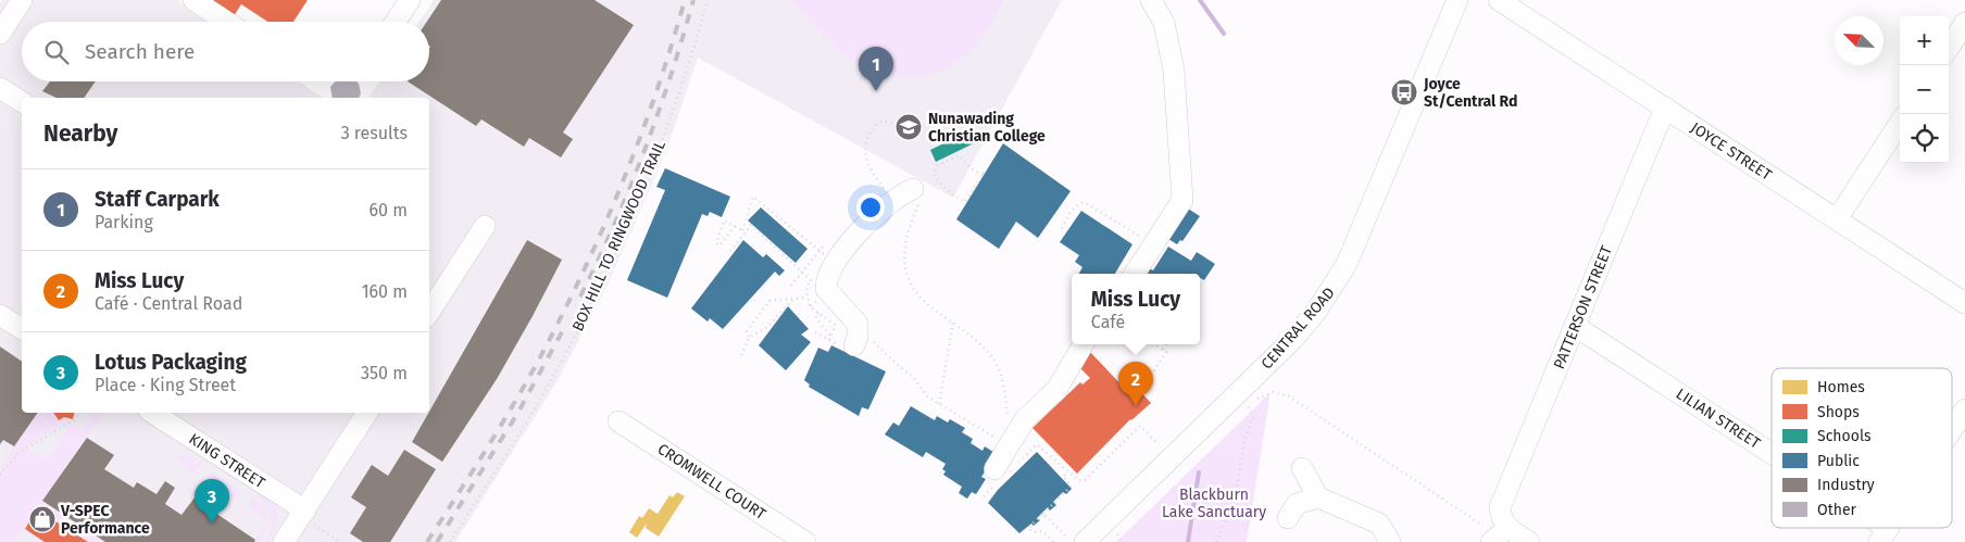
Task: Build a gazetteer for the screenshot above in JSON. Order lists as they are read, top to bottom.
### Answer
{
  "streets": {
    "street": [
      "JOYCE STREET",
      "PATTERSON STREET",
      "CENTRAL ROAD",
      "LILIAN STREET",
      "KING STREET",
      "CROMWELL COURT"
    ],
    "path": ["BOX HILL TO RINGWOOD TRAIL"]
  },
  "crossings": [
    ["JOYCE STREET", "PATTERSON STREET"],
    ["PATTERSON STREET", "LILIAN STREET"]
  ],
  "parks": ["Blackburn Lake Sanctuary"],
  "places": {
    "bus stop": ["Joyce St/Central Rd"],
    "school or university": ["Nunawading Christian College"],
    "shop": ["V-SPEC Performance"]
  },
  "legend": [
    "Homes",
    "Shops",
    "Schools",
    "Public",
    "Industry",
    "Other"
  ],
  "north": "top left",
  "page": {
    "map_buttons": ["+", "−"],
    "search": "Search here",
    "pins": ["1", "2", "3"],
    "heading": ["Nearby", "3 results"],
    "list": [
      {
        "mark": "1",
        "name": "Staff Carpark",
        "note": "Parking",
        "value": "60 m"
      },
      {
        "mark": "2",
        "name": "Miss Lucy",
        "note": "Café · Central Road",
        "value": "160 m"
      },
      {
        "mark": "3",
        "name": "Lotus Packaging",
        "note": "Place · King Street",
        "value": "350 m"
      }
    ],
    "popup": ["Miss Lucy", "Café"]
  }
}
